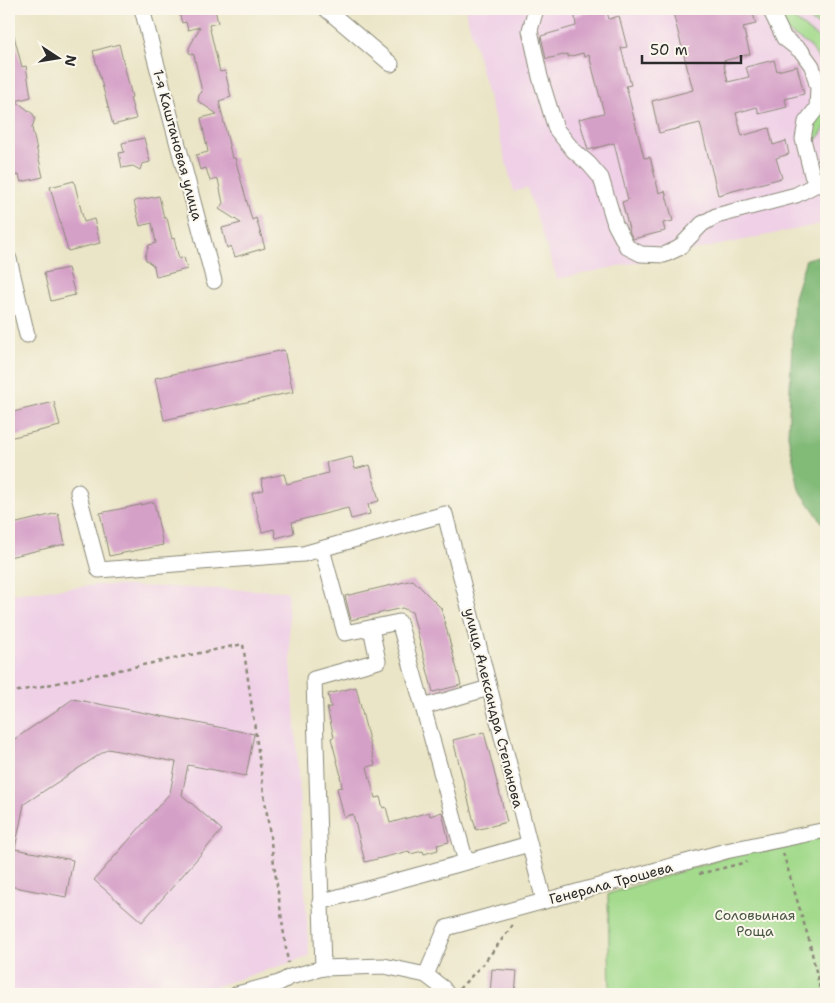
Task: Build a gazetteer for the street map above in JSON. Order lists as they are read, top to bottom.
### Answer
{
  "streets": {
    "street": ["1-я Каштановая улица", "улица Александра Степанова", "Генерала Трошева"]
  },
  "crossings": [
    ["улица Александра Степанова", "Генерала Трошева"]
  ],
  "parks": ["Соловьиная Роща"],
  "scale_bar": "50 m",
  "north": "right"
}
